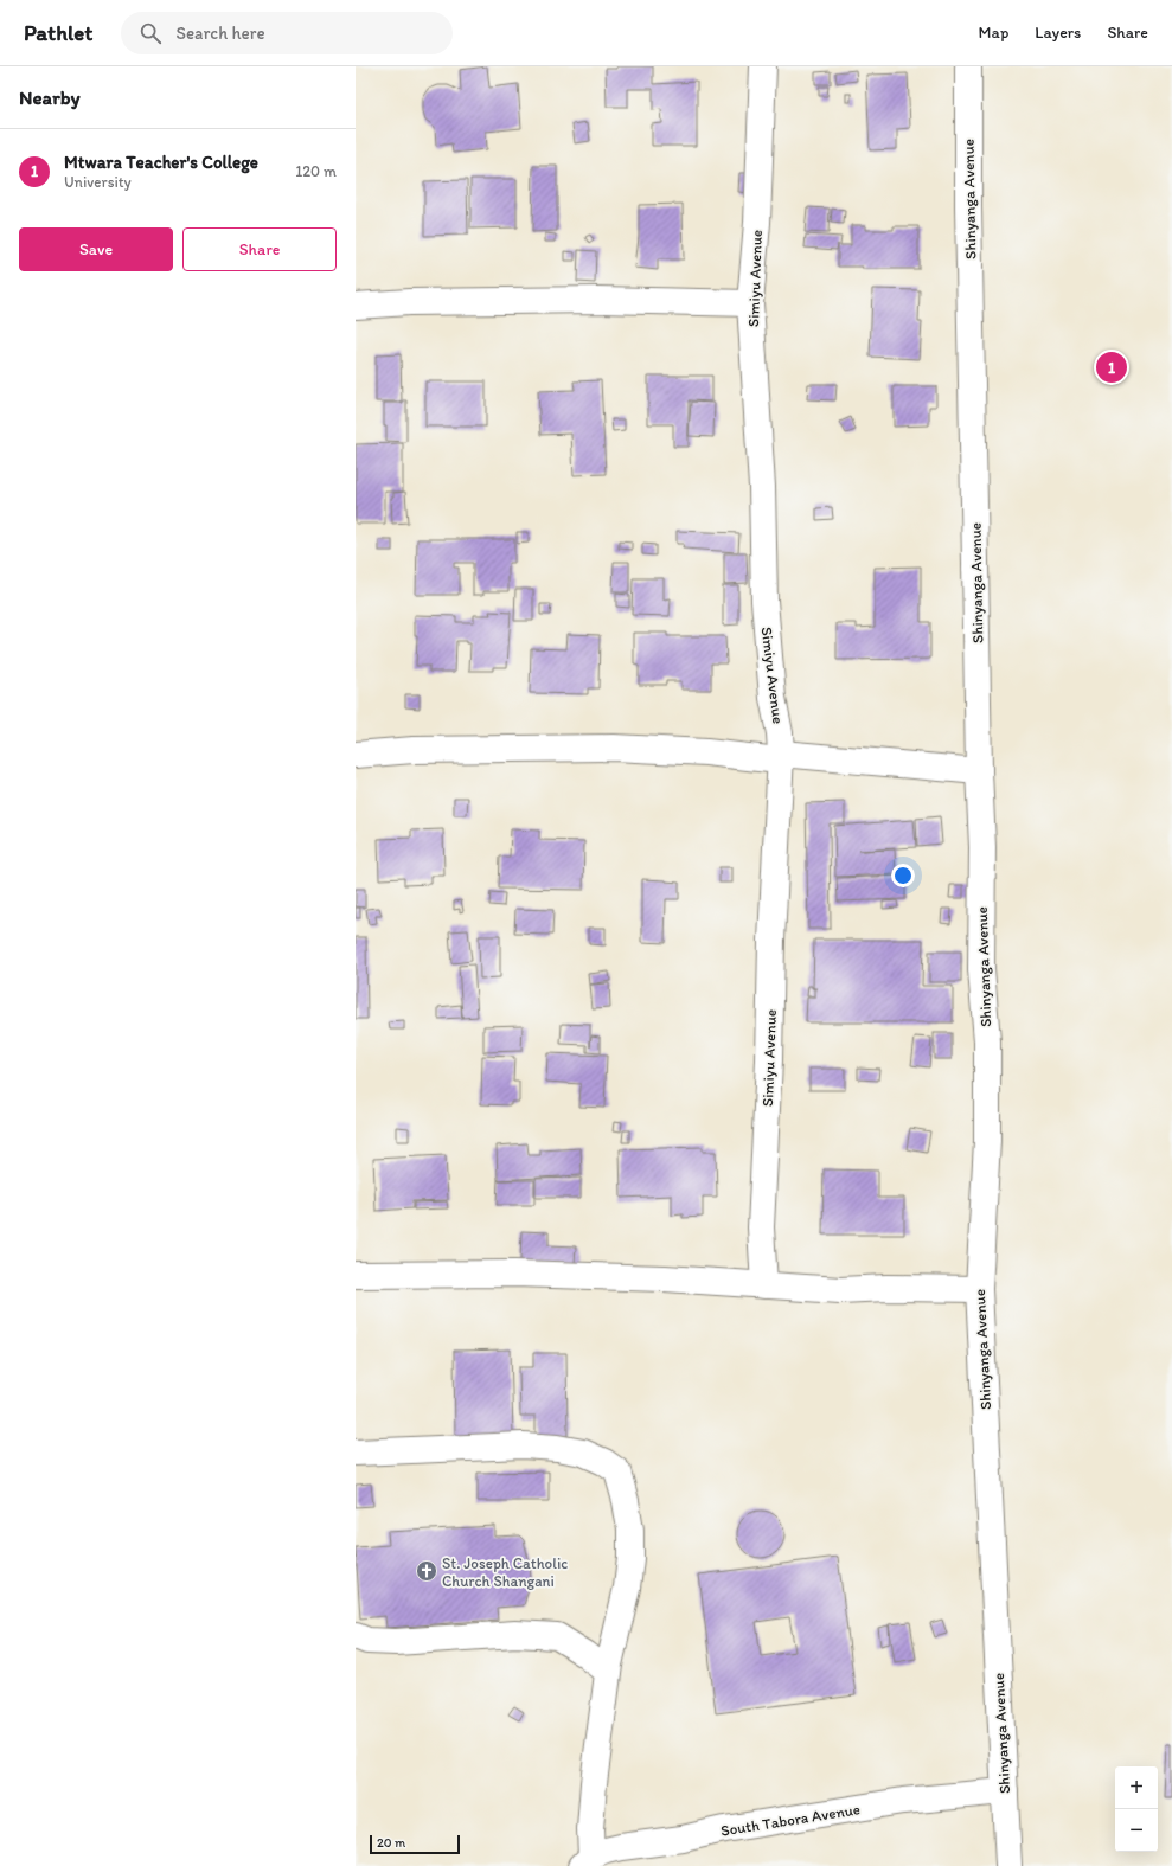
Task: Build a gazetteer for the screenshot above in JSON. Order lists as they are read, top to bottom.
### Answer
{
  "streets": {
    "street": ["Shinyanga Avenue", "Simiyu Avenue", "South Tabora Avenue"]
  },
  "crossings": [
    ["Shinyanga Avenue", "South Tabora Avenue"]
  ],
  "places": {
    "church": ["St. Joseph Catholic Church Shangani"]
  },
  "scale_bar": "20 m",
  "page": {
    "header": "Pathlet",
    "search": "Search here",
    "nav": ["Map", "Layers", "Share"],
    "heading": "Nearby",
    "list": [
      {
        "mark": "1",
        "name": "Mtwara Teacher's College",
        "note": "University",
        "value": "120 m"
      }
    ],
    "buttons": ["Save", "Share"],
    "pins": "1",
    "map_buttons": ["+", "−"],
    "scale": "20 m"
  }
}
